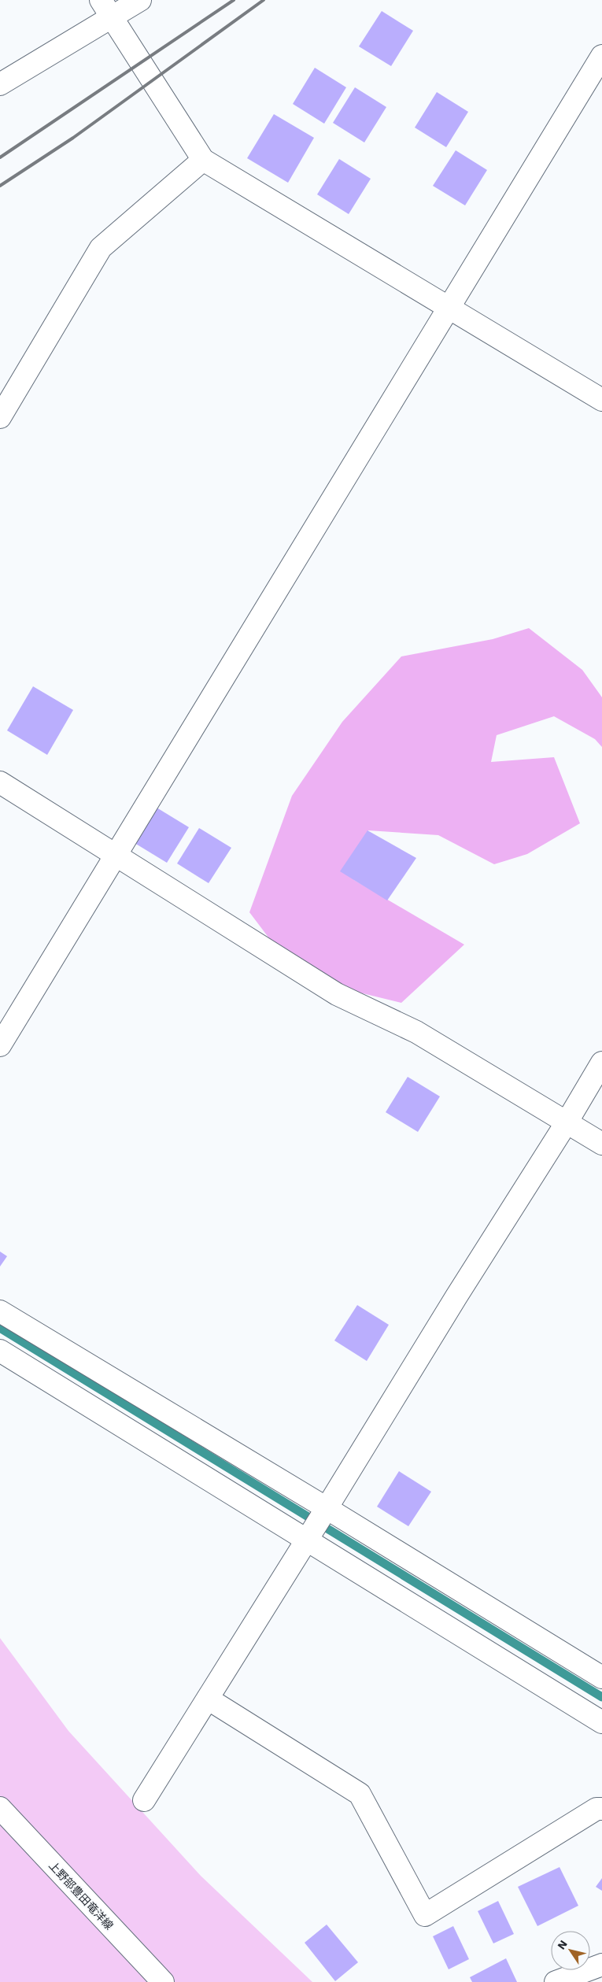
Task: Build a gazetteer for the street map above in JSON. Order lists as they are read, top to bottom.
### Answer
{
  "streets": {
    "street": ["上野部豊田竜洋線"]
  },
  "north": "top left"
}
